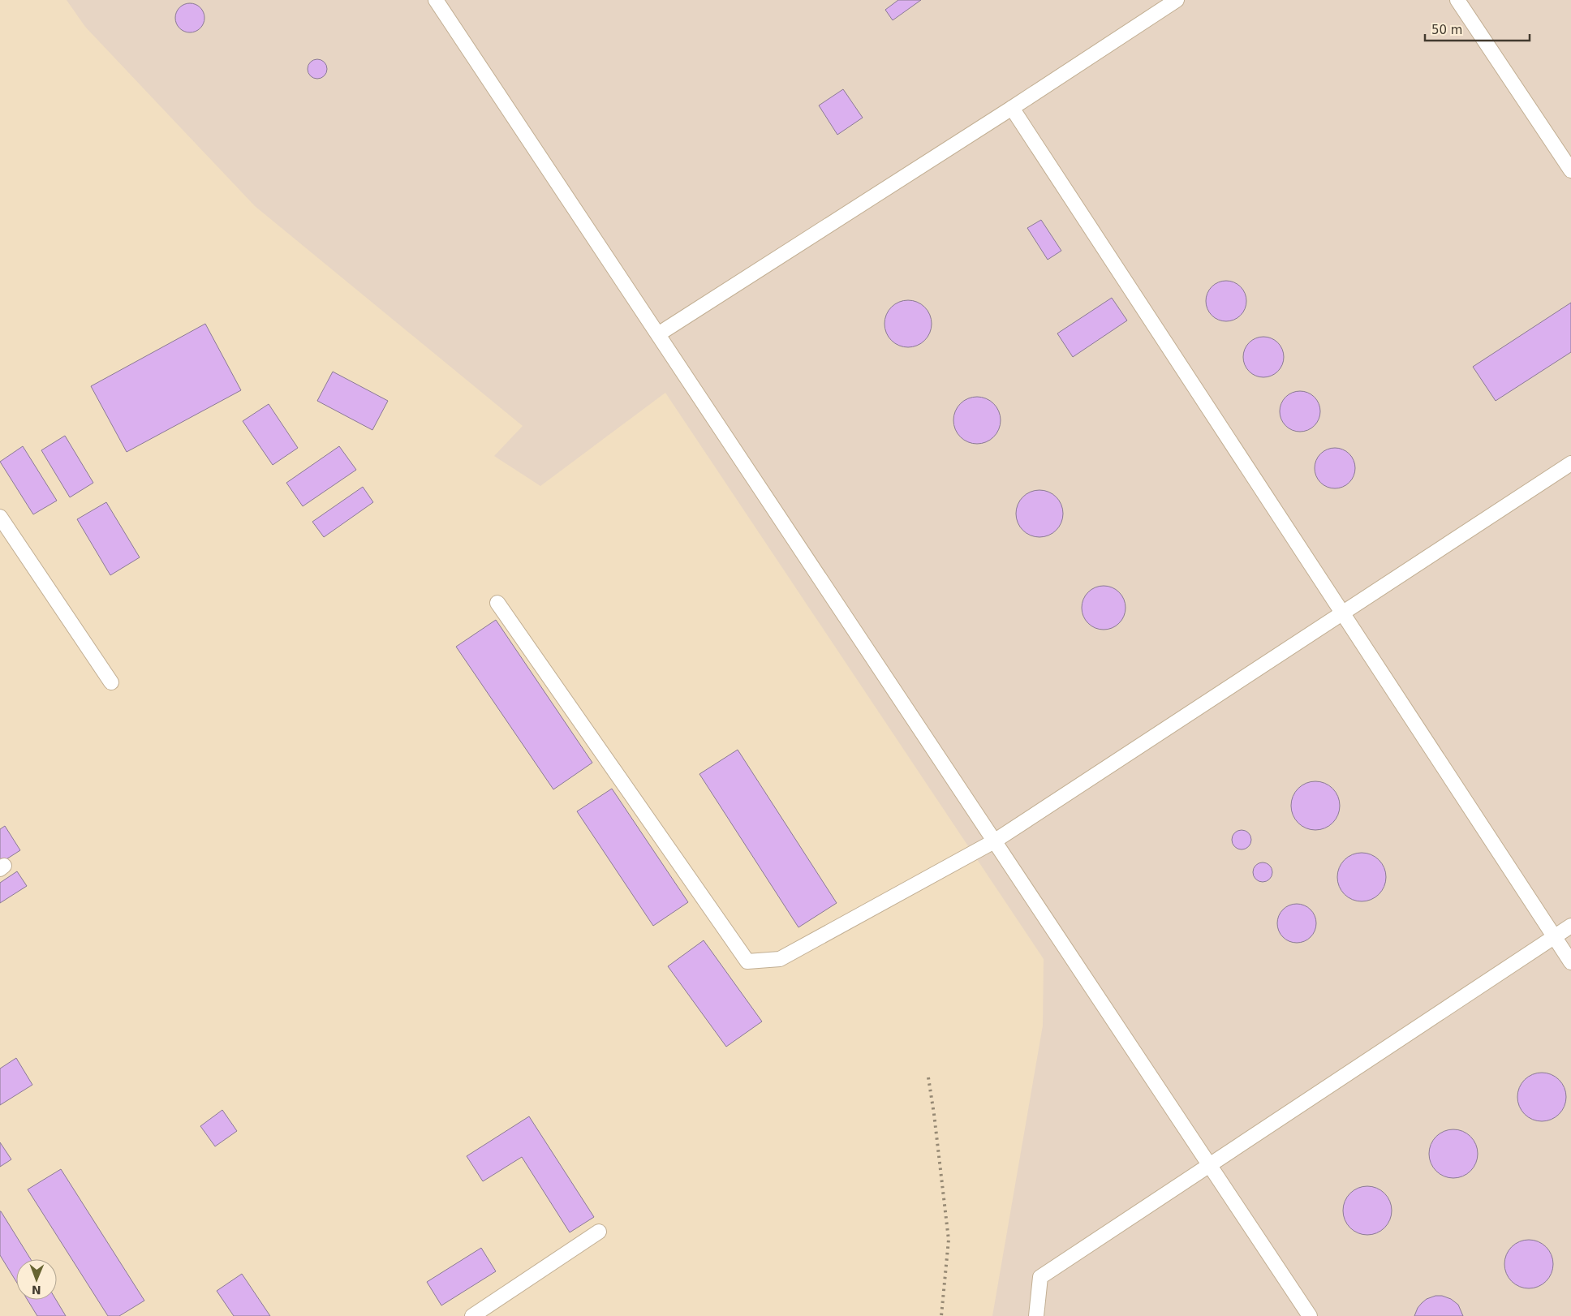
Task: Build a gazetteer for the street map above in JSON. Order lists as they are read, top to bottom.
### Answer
{
  "scale_bar": "50 m",
  "north": "bottom"
}
